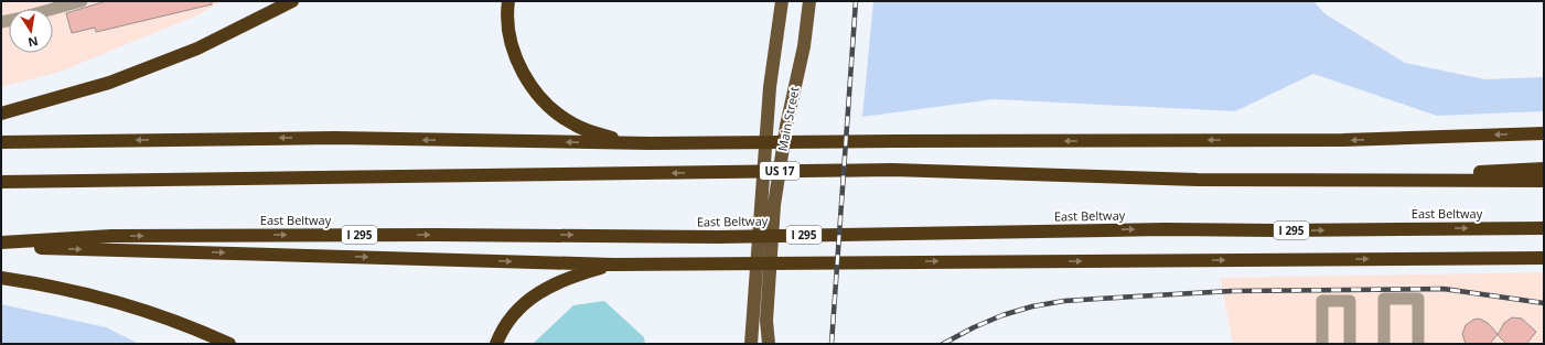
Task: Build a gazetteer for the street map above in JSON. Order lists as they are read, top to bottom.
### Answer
{
  "streets": {
    "highway": ["East Beltway", "I 295"],
    "main road": ["Main Street", "US 17"]
  },
  "north": "bottom"
}
